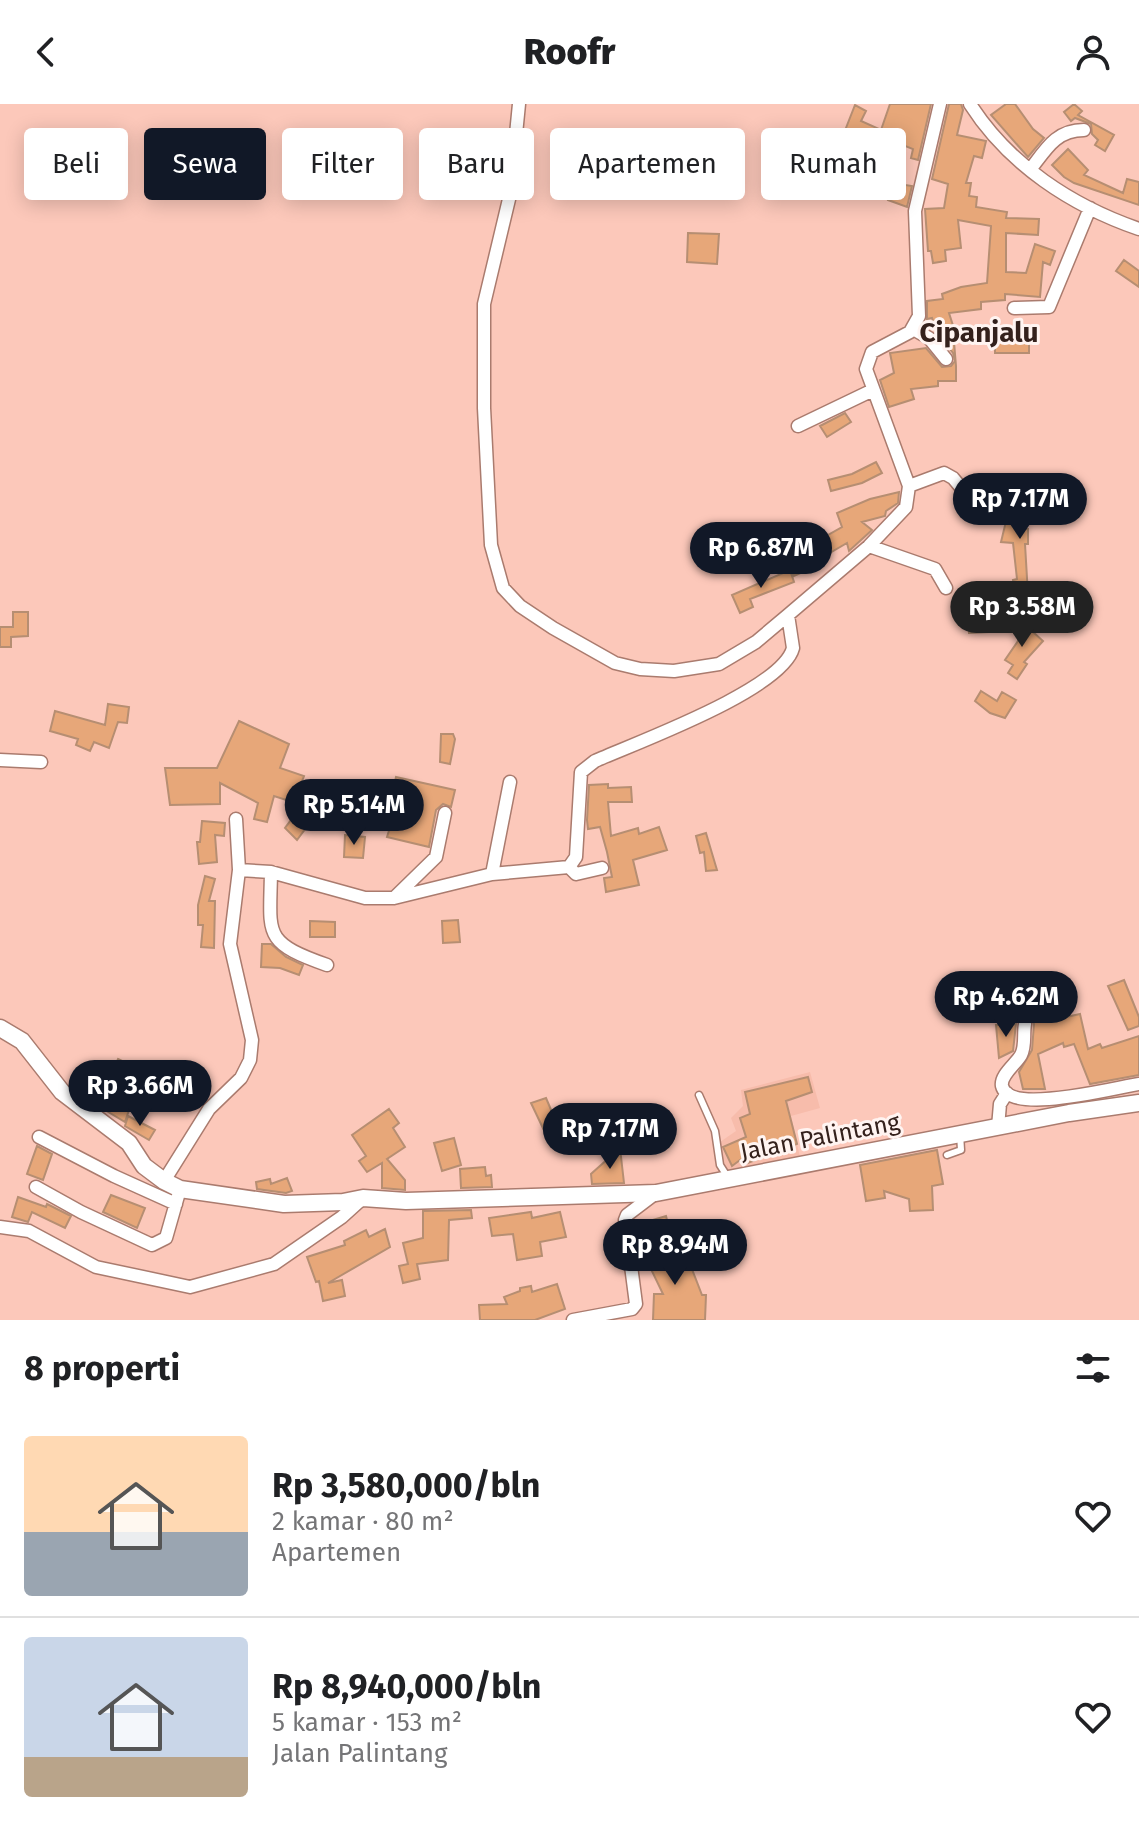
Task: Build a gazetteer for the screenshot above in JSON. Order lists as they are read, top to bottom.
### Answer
{
  "streets": {
    "street": ["Jalan Palintang"]
  },
  "districts": ["Cipanjalu"],
  "page": {
    "header": "Roofr",
    "chip": [
      "Beli",
      "Sewa",
      "Filter",
      "Baru",
      "Apartemen",
      "Rumah"
    ],
    "price": [
      "Rp 7.17M",
      "Rp 6.87M",
      "Rp 3.58M",
      "Rp 5.14M",
      "Rp 4.62M",
      "Rp 3.66M",
      "Rp 7.17M",
      "Rp 8.94M"
    ],
    "heading": "8 properti",
    "list": [
      {
        "name": "Rp 3,580,000/bln",
        "note": "2 kamar · 80 m² · Apartemen"
      },
      {
        "name": "Rp 8,940,000/bln",
        "note": "5 kamar · 153 m² · Jalan Palintang"
      }
    ]
  }
}
